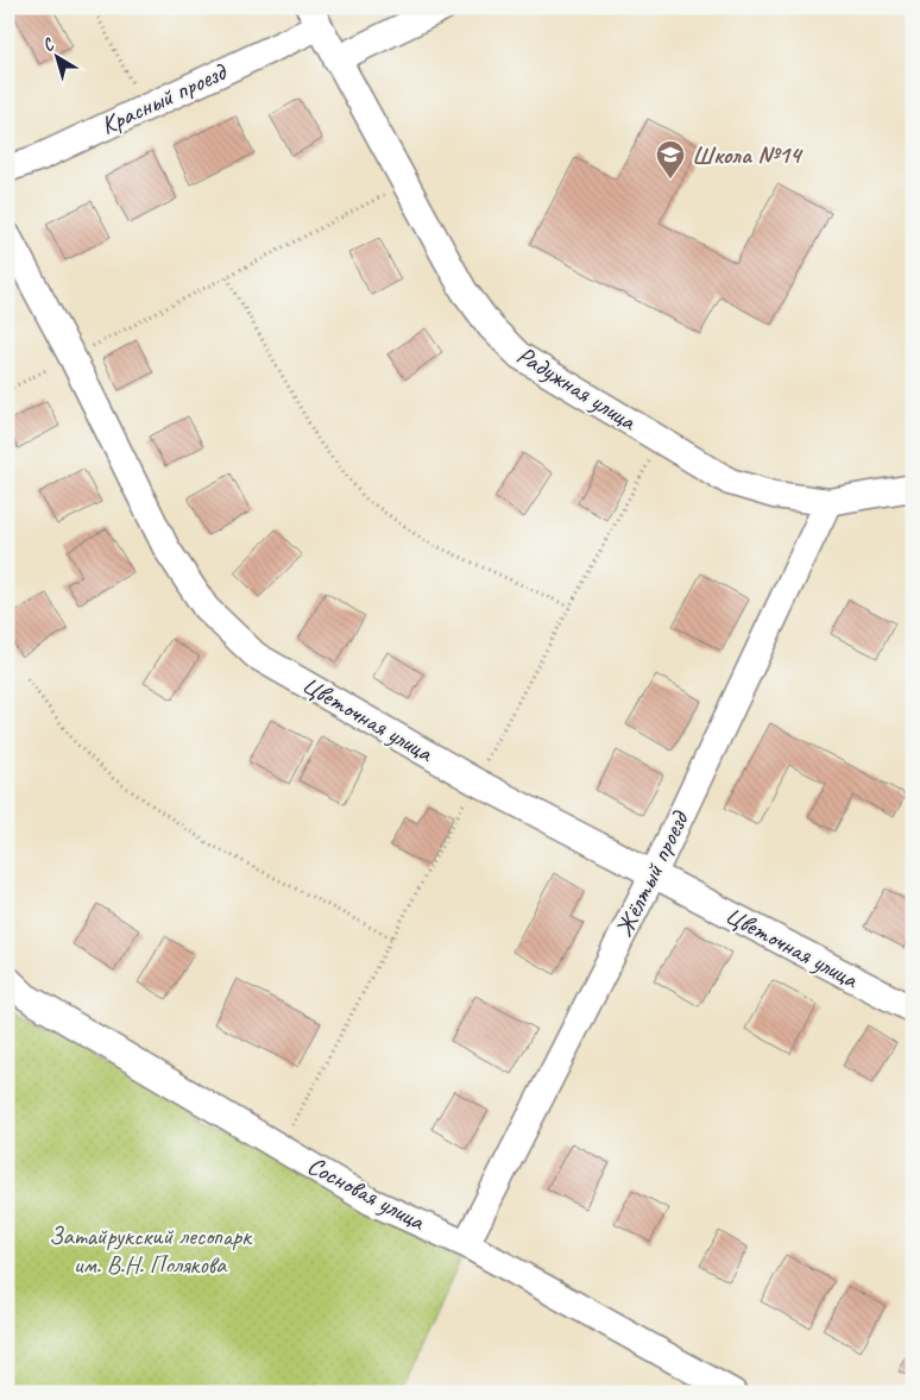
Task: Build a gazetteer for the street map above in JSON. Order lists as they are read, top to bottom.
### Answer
{
  "streets": {
    "street": [
      "Красный проезд",
      "Радужная улица",
      "Цветочная улица",
      "Жёлтый проезд",
      "Сосновая улица"
    ]
  },
  "crossings": [
    ["Красный проезд", "Радужная улица"],
    ["Радужная улица", "Жёлтый проезд"],
    ["Цветочная улица", "Жёлтый проезд"],
    ["Жёлтый проезд", "Сосновая улица"]
  ],
  "parks": ["Затайрукский лесопарк им. В.Н. Полякова"],
  "places": {
    "school or university": ["Школа №14"]
  },
  "north": "top left"
}
